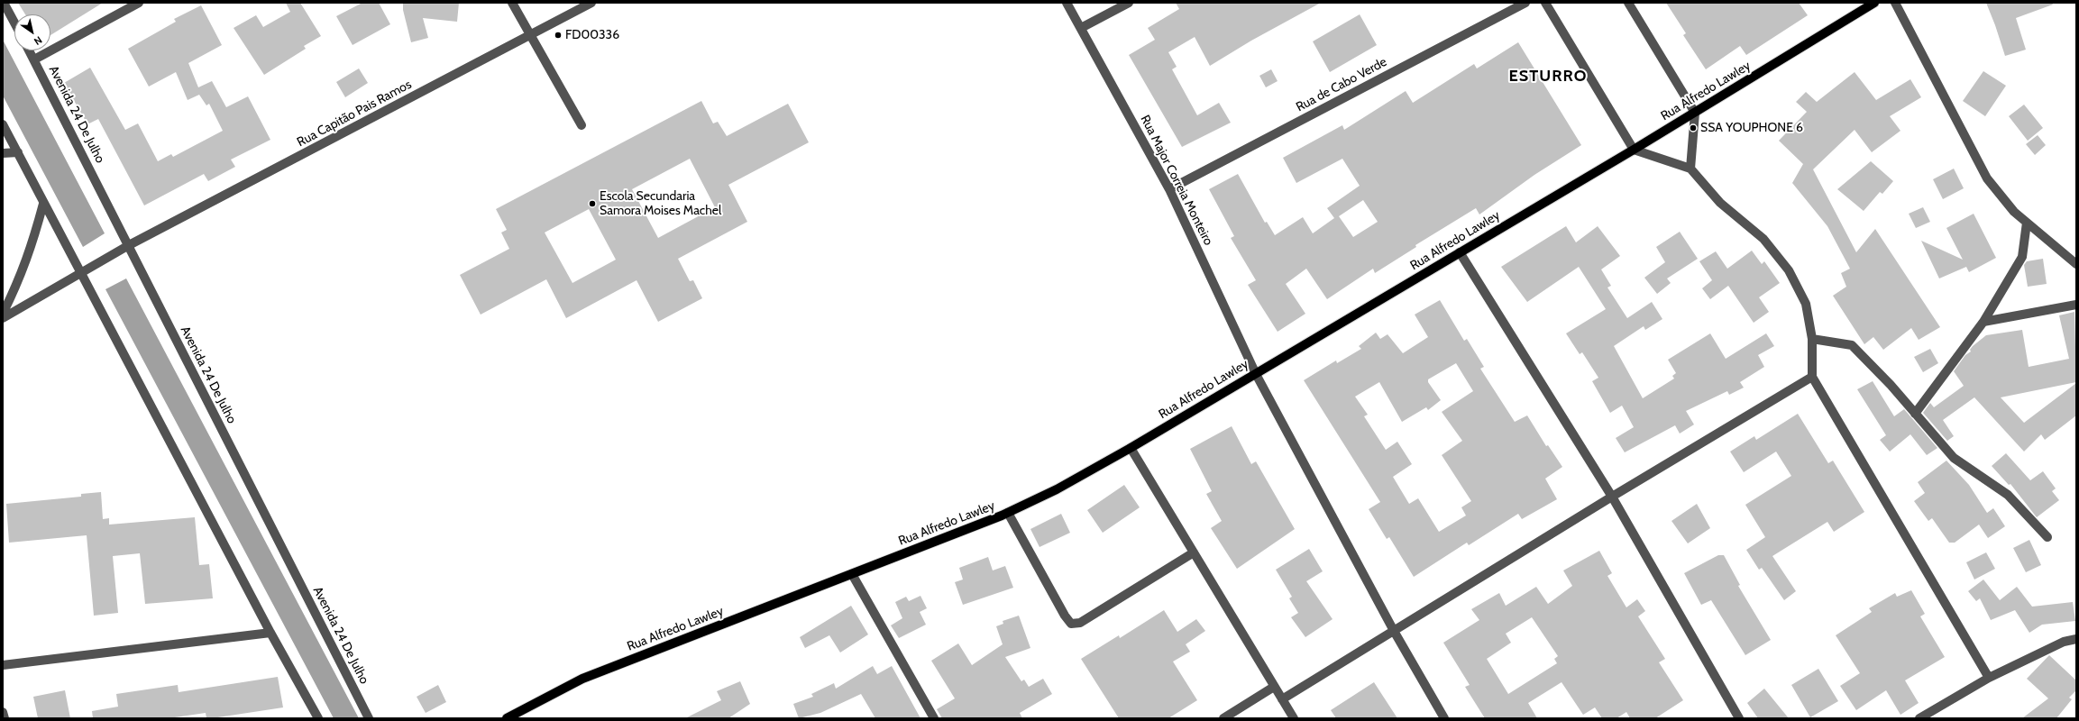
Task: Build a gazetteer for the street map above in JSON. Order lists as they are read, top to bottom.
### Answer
{
  "streets": {
    "main road": ["Rua Alfredo Lawley"],
    "street": [
      "Rua de Cabo Verde",
      "Rua Capitão Pais Ramos",
      "Avenida 24 De Julho",
      "Rua Major Correia Monteiro"
    ]
  },
  "crossings": [
    ["Rua de Cabo Verde", "Rua Major Correia Monteiro"],
    ["Rua Alfredo Lawley", "Rua Major Correia Monteiro"],
    ["Rua Capitão Pais Ramos", "Avenida 24 De Julho"]
  ],
  "districts": ["ESTURRO"],
  "places": ["FD00336", "SSA YOUPHONE 6", "Escola Secundaria Samora Moises Machel"],
  "north": "bottom right"
}
